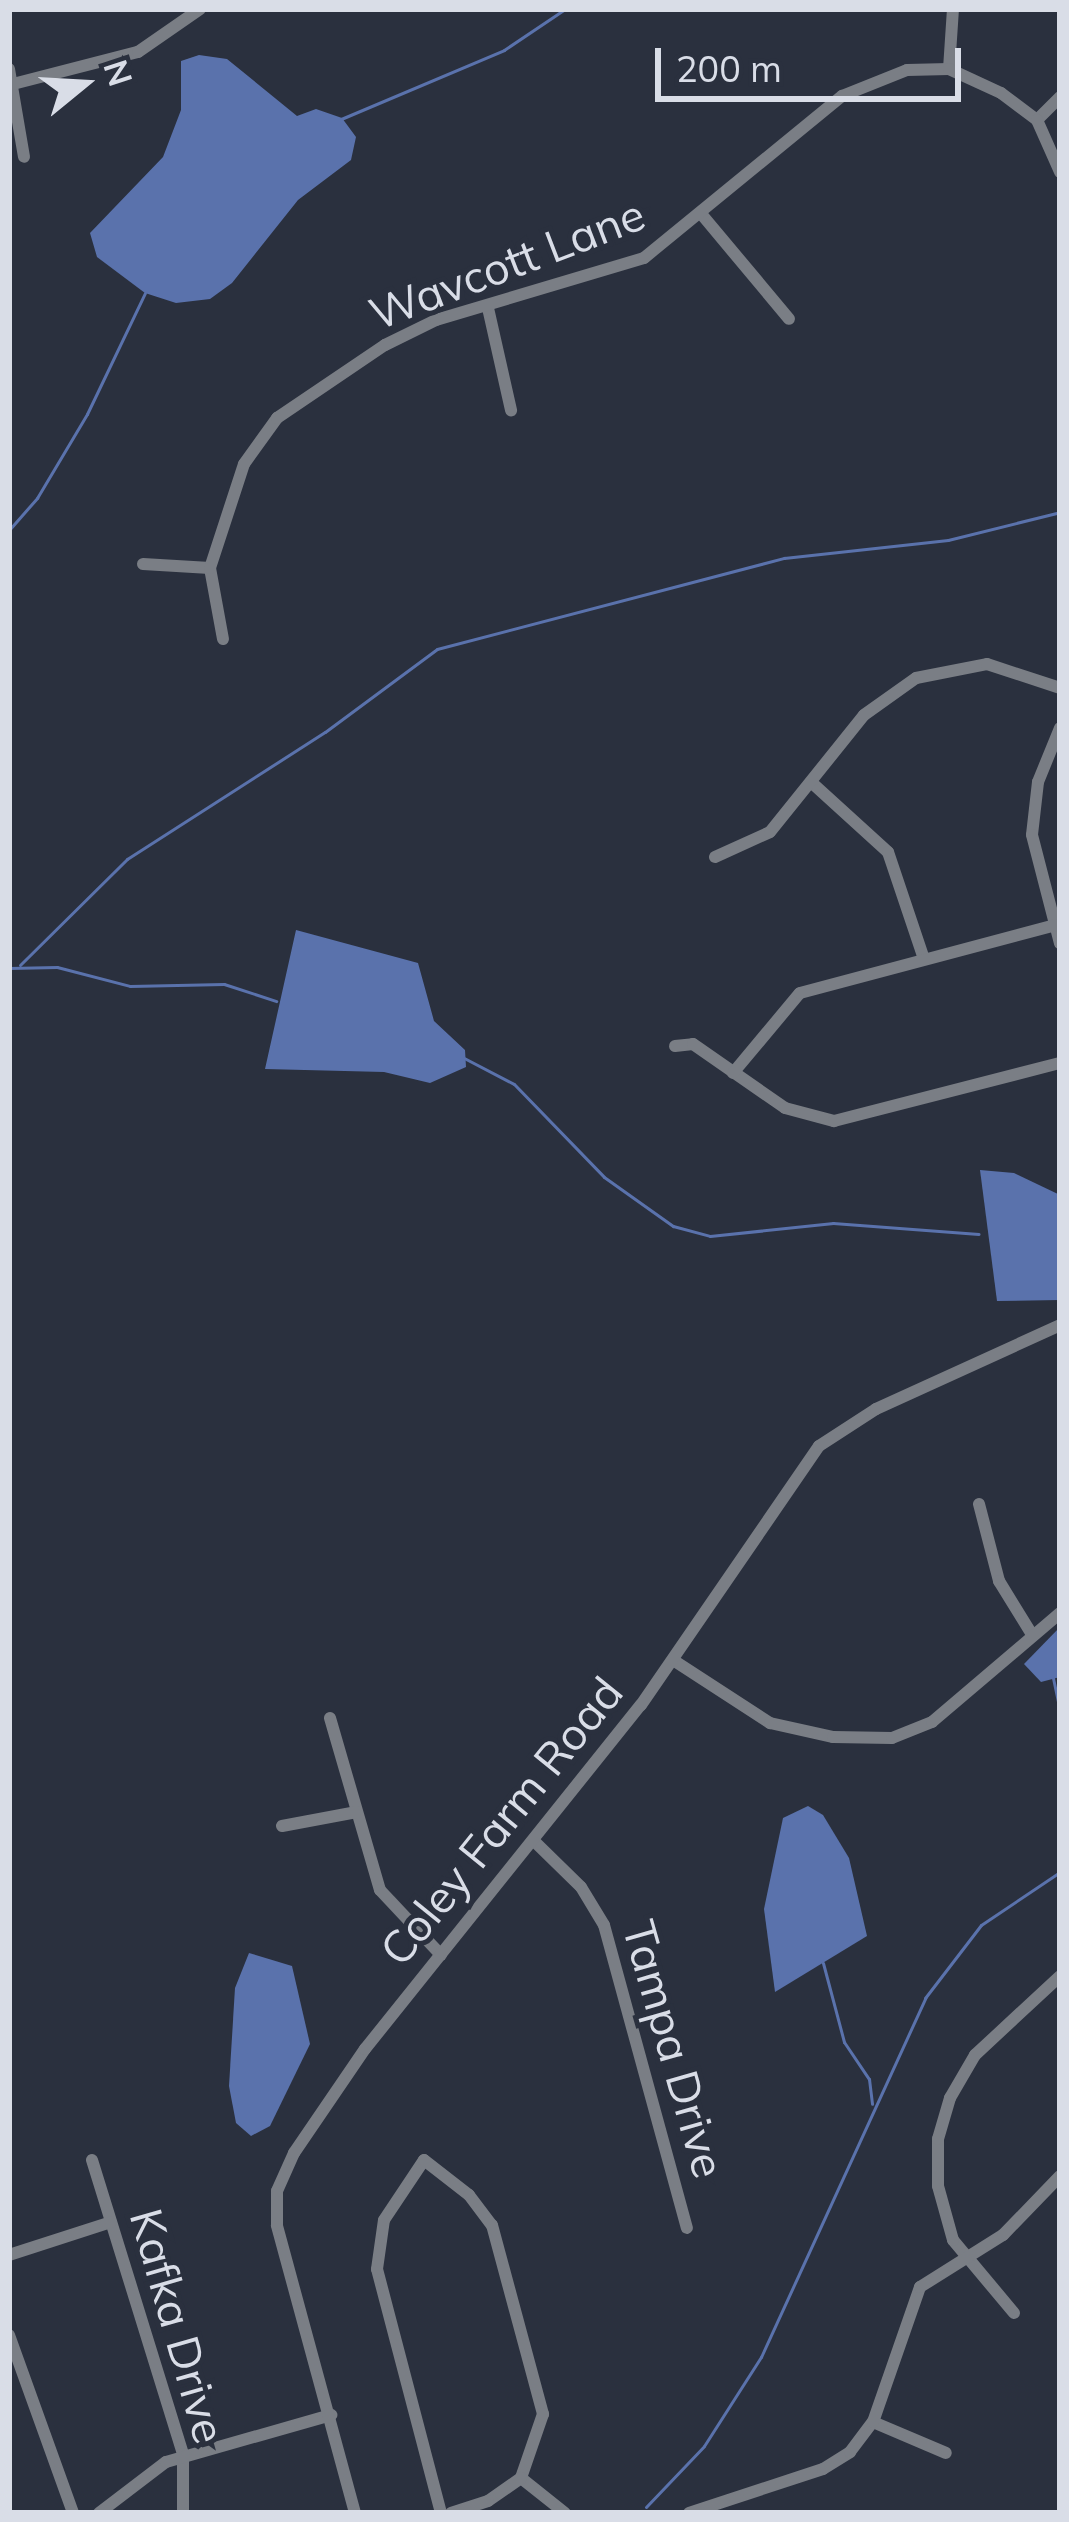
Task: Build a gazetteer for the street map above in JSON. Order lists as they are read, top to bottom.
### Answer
{
  "streets": {
    "street": [
      "Wavcott Lane",
      "Coley Farm Road",
      "Tampa Drive",
      "Kafka Drive"
    ]
  },
  "crossings": [
    ["Coley Farm Road", "Tampa Drive"]
  ],
  "scale_bar": "200 m",
  "north": "right"
}
